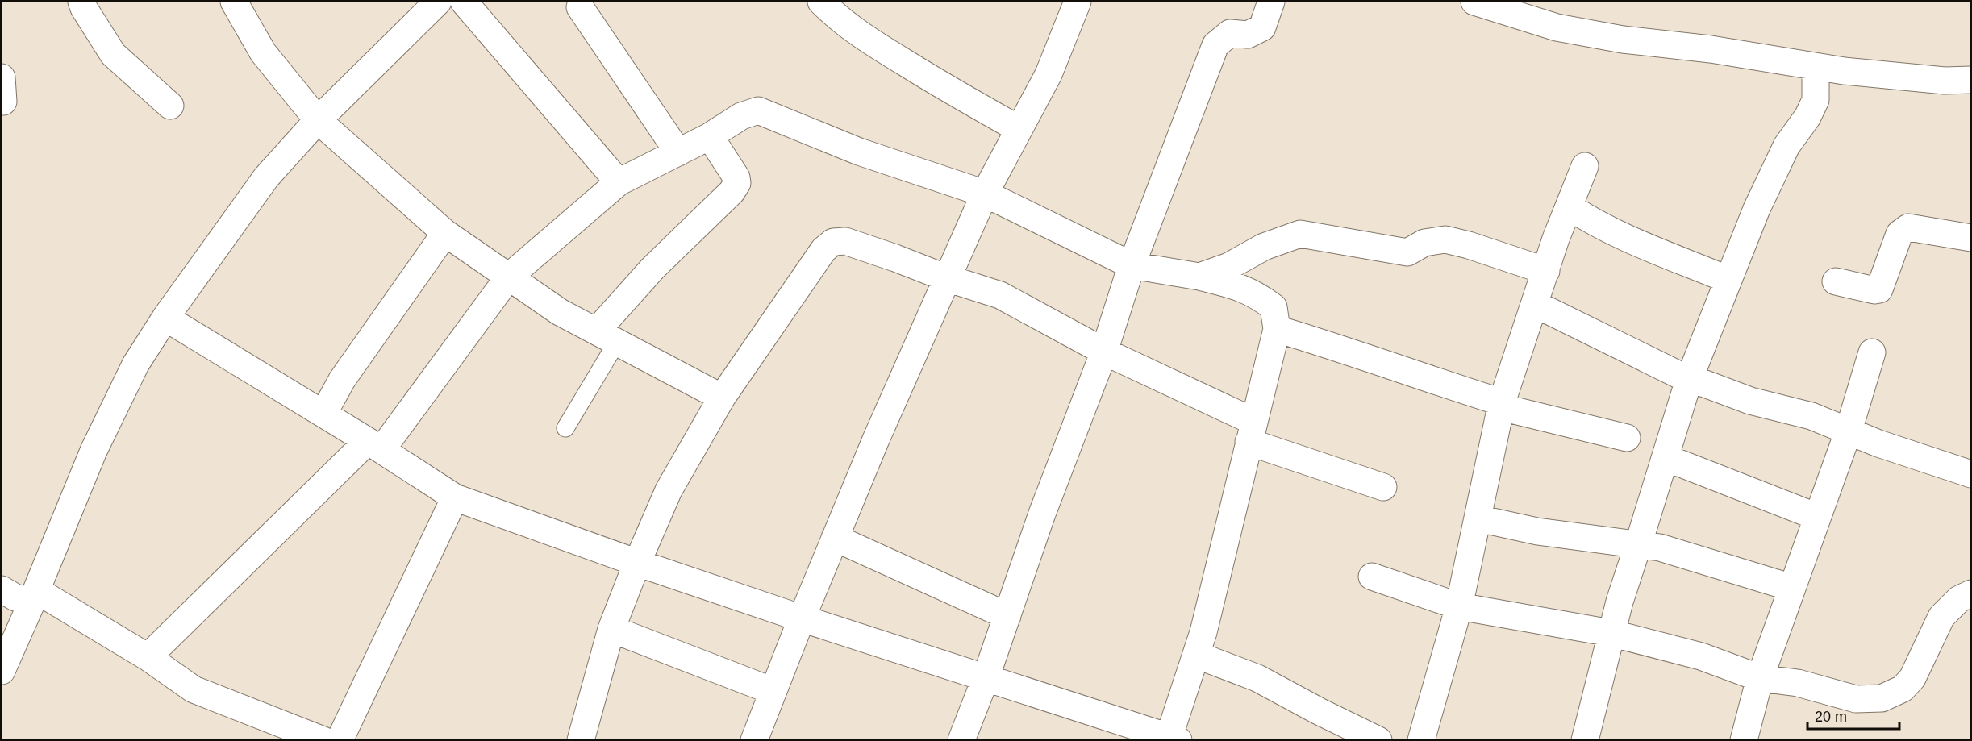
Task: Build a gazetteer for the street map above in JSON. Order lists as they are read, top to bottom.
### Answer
{
  "scale_bar": "20 m"
}
